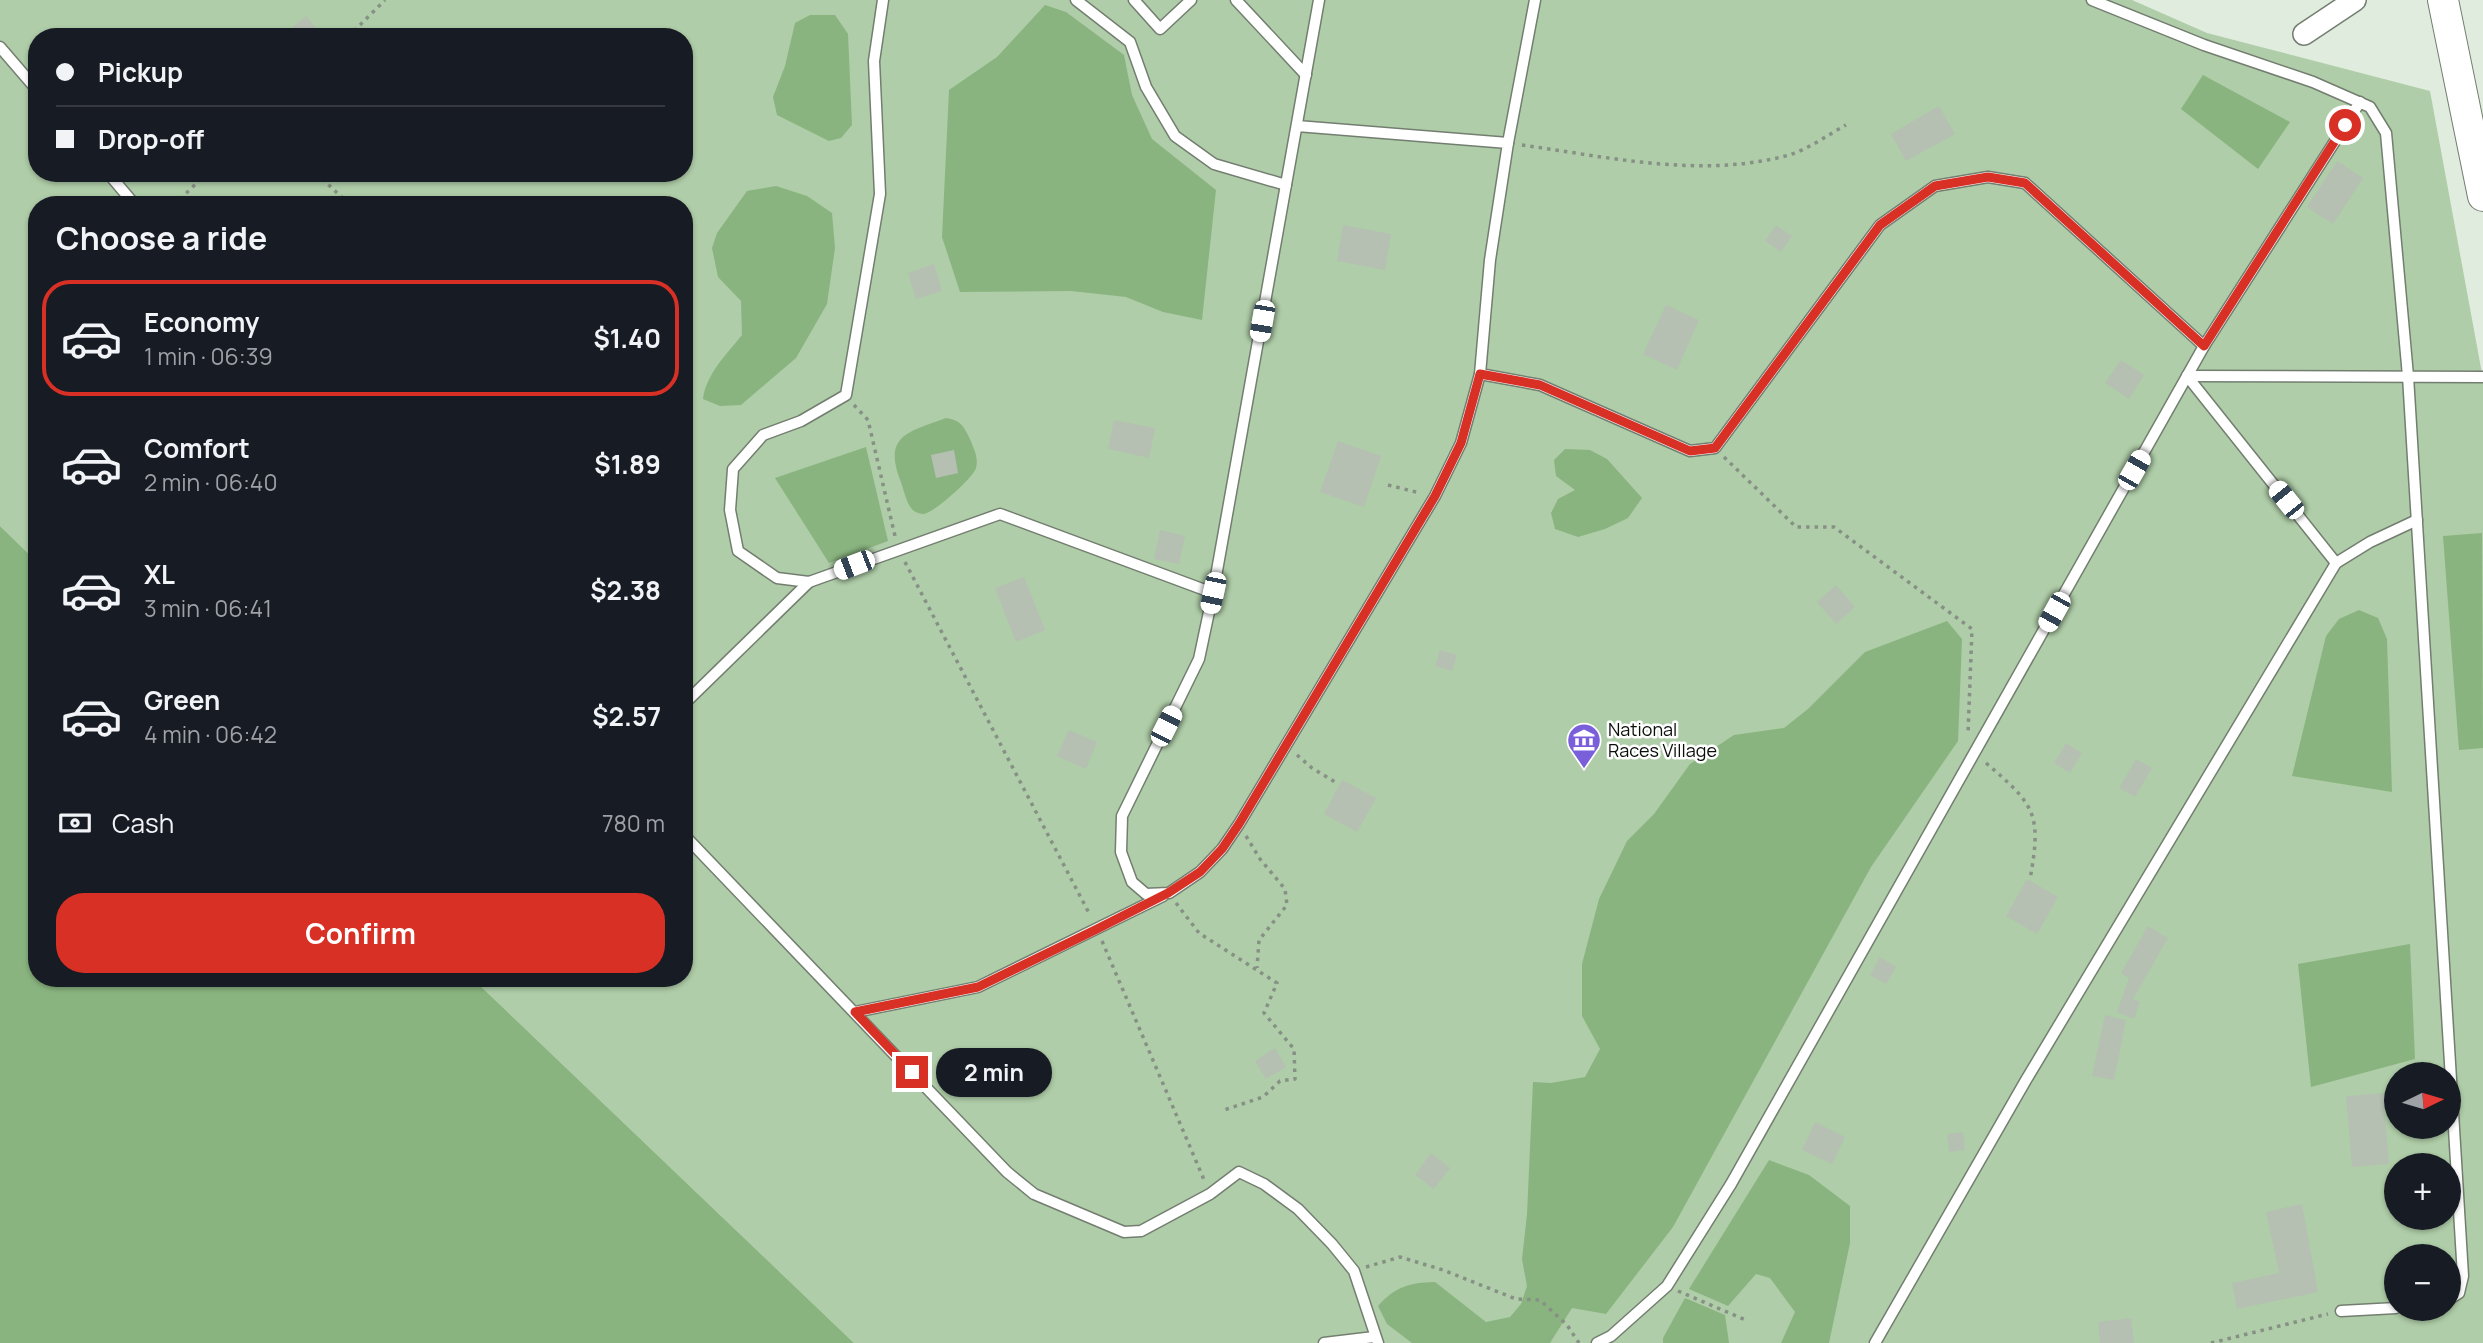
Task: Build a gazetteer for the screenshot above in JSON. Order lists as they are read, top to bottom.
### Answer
{
  "places": {
    "museum": ["National Races Village"]
  },
  "north": "right",
  "page": {
    "banner": ["Pickup", "Drop-off"],
    "heading": "Choose a ride",
    "list": [
      {
        "name": "Economy",
        "note": "1 min · 06:39",
        "value": "$1.40"
      },
      {
        "name": "Comfort",
        "note": "2 min · 06:40",
        "value": "$1.89"
      },
      {
        "name": "XL",
        "note": "3 min · 06:41",
        "value": "$2.38"
      },
      {
        "name": "Green",
        "note": "4 min · 06:42",
        "value": "$2.57"
      }
    ],
    "pay": ["Cash", "780 m"],
    "buttons": "Confirm",
    "bubble": "2 min",
    "map_buttons": ["+", "−"]
  }
}
